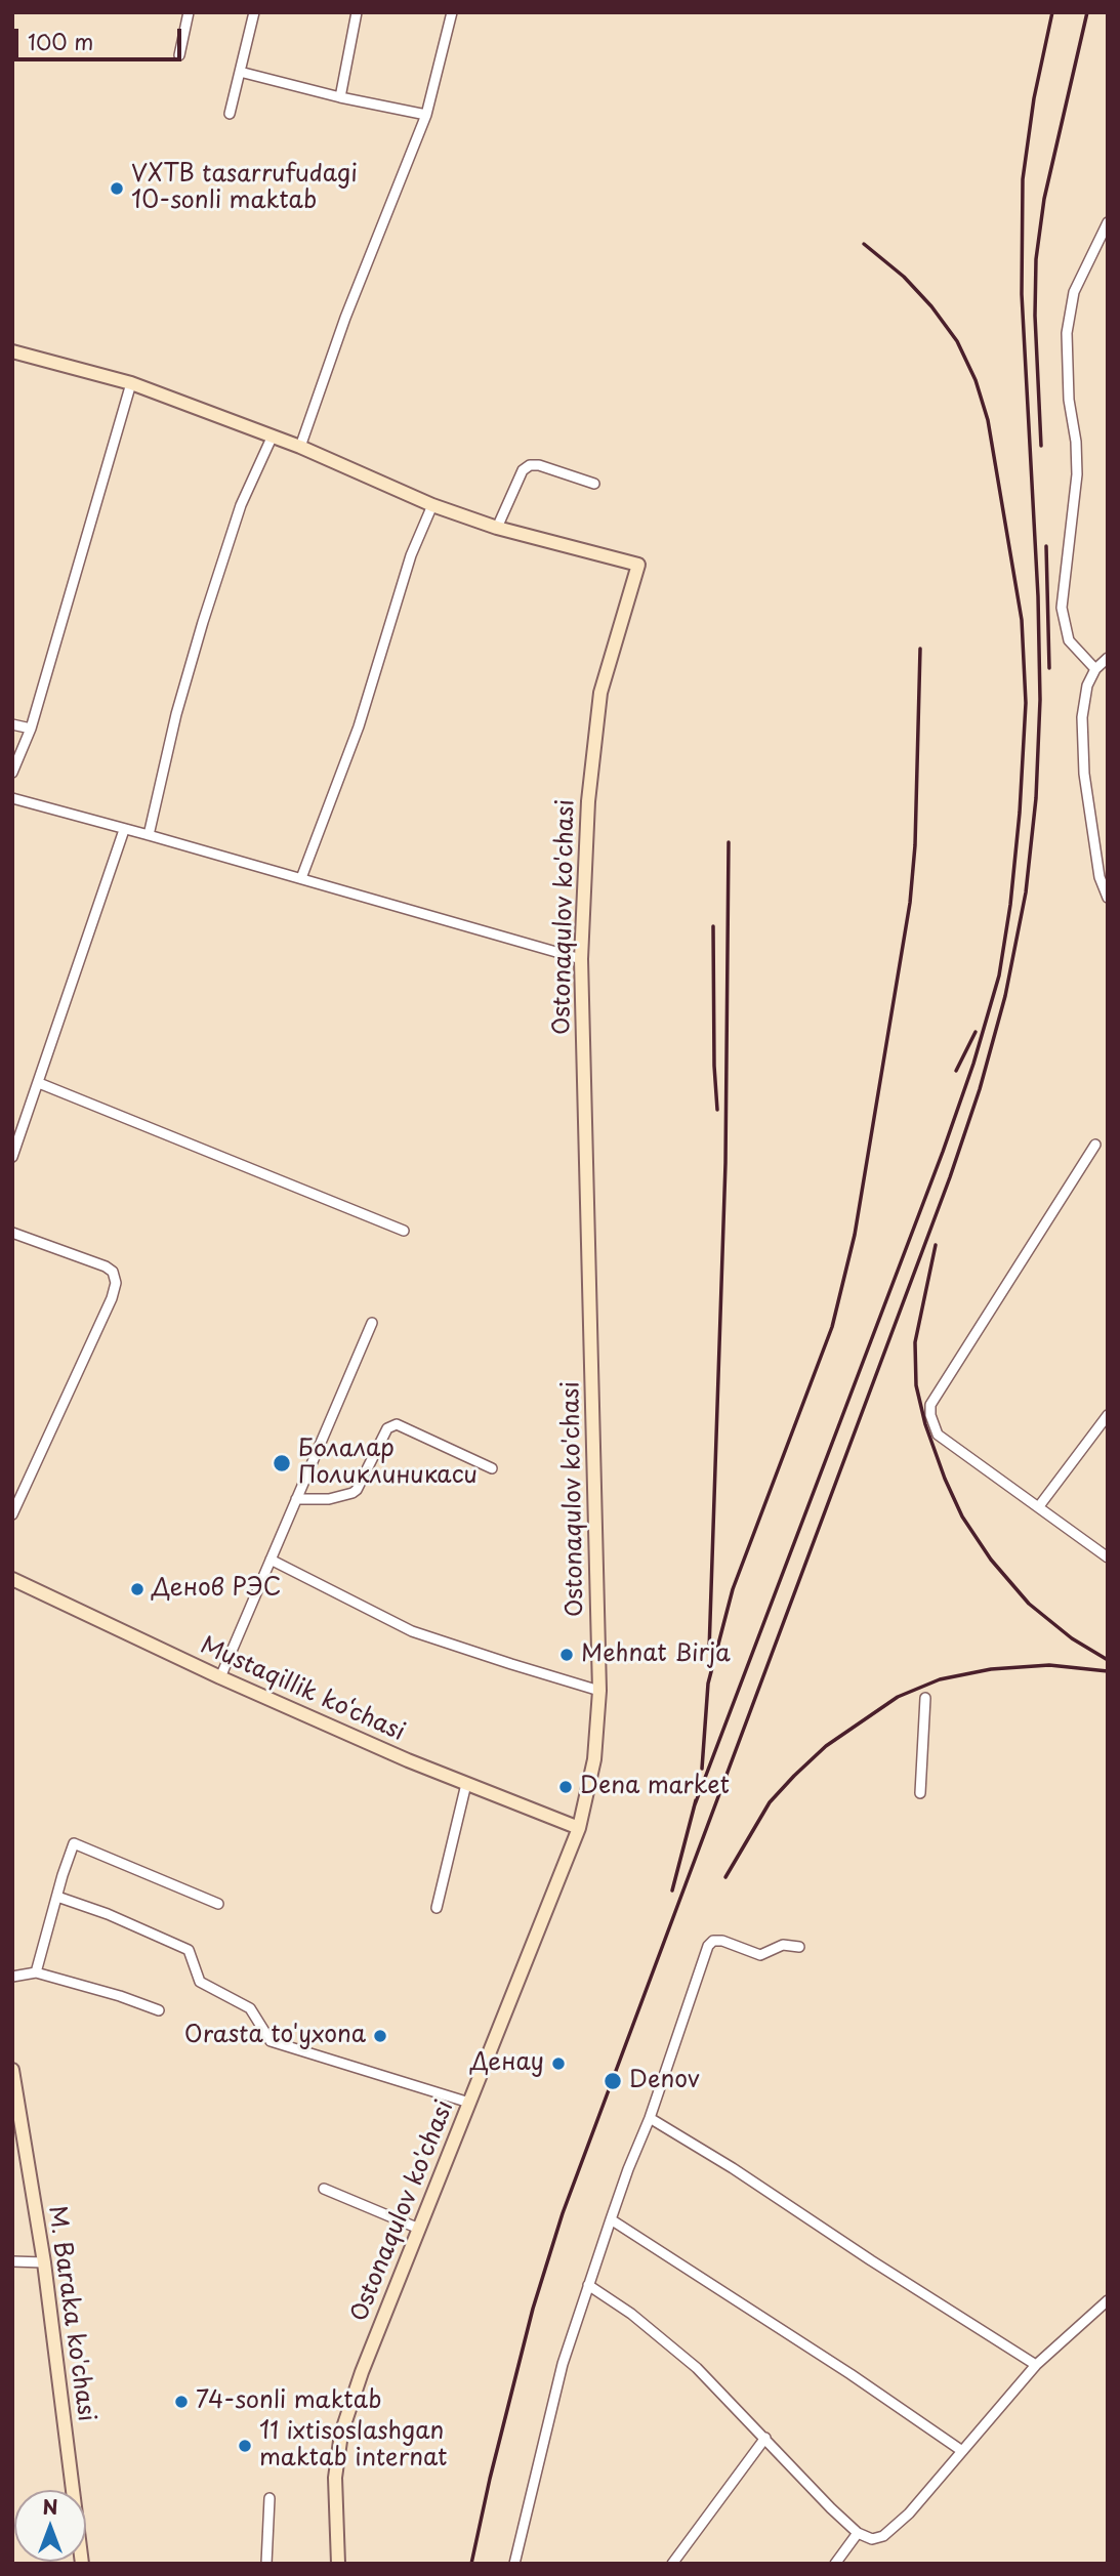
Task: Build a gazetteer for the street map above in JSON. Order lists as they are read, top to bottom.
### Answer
{
  "streets": {
    "street": ["Ostonaqulov ko'chasi", "Mustaqillik ko‘chasi", "M. Baraka ko'chasi"]
  },
  "crossings": [
    ["Ostonaqulov ko'chasi", "Mustaqillik ko‘chasi"]
  ],
  "places": [
    "VXTB tasarrufudagi 10-sonli maktab",
    "Болалар Поликлиникаси",
    "Денов РЭС",
    "Mehnat Birja",
    "Dena market",
    "Orasta to'yxona",
    "Денау",
    "Denov",
    "74-sonli maktab",
    "11 ixtisoslashgan maktab internat"
  ],
  "scale_bar": "100 m",
  "north": "top"
}
